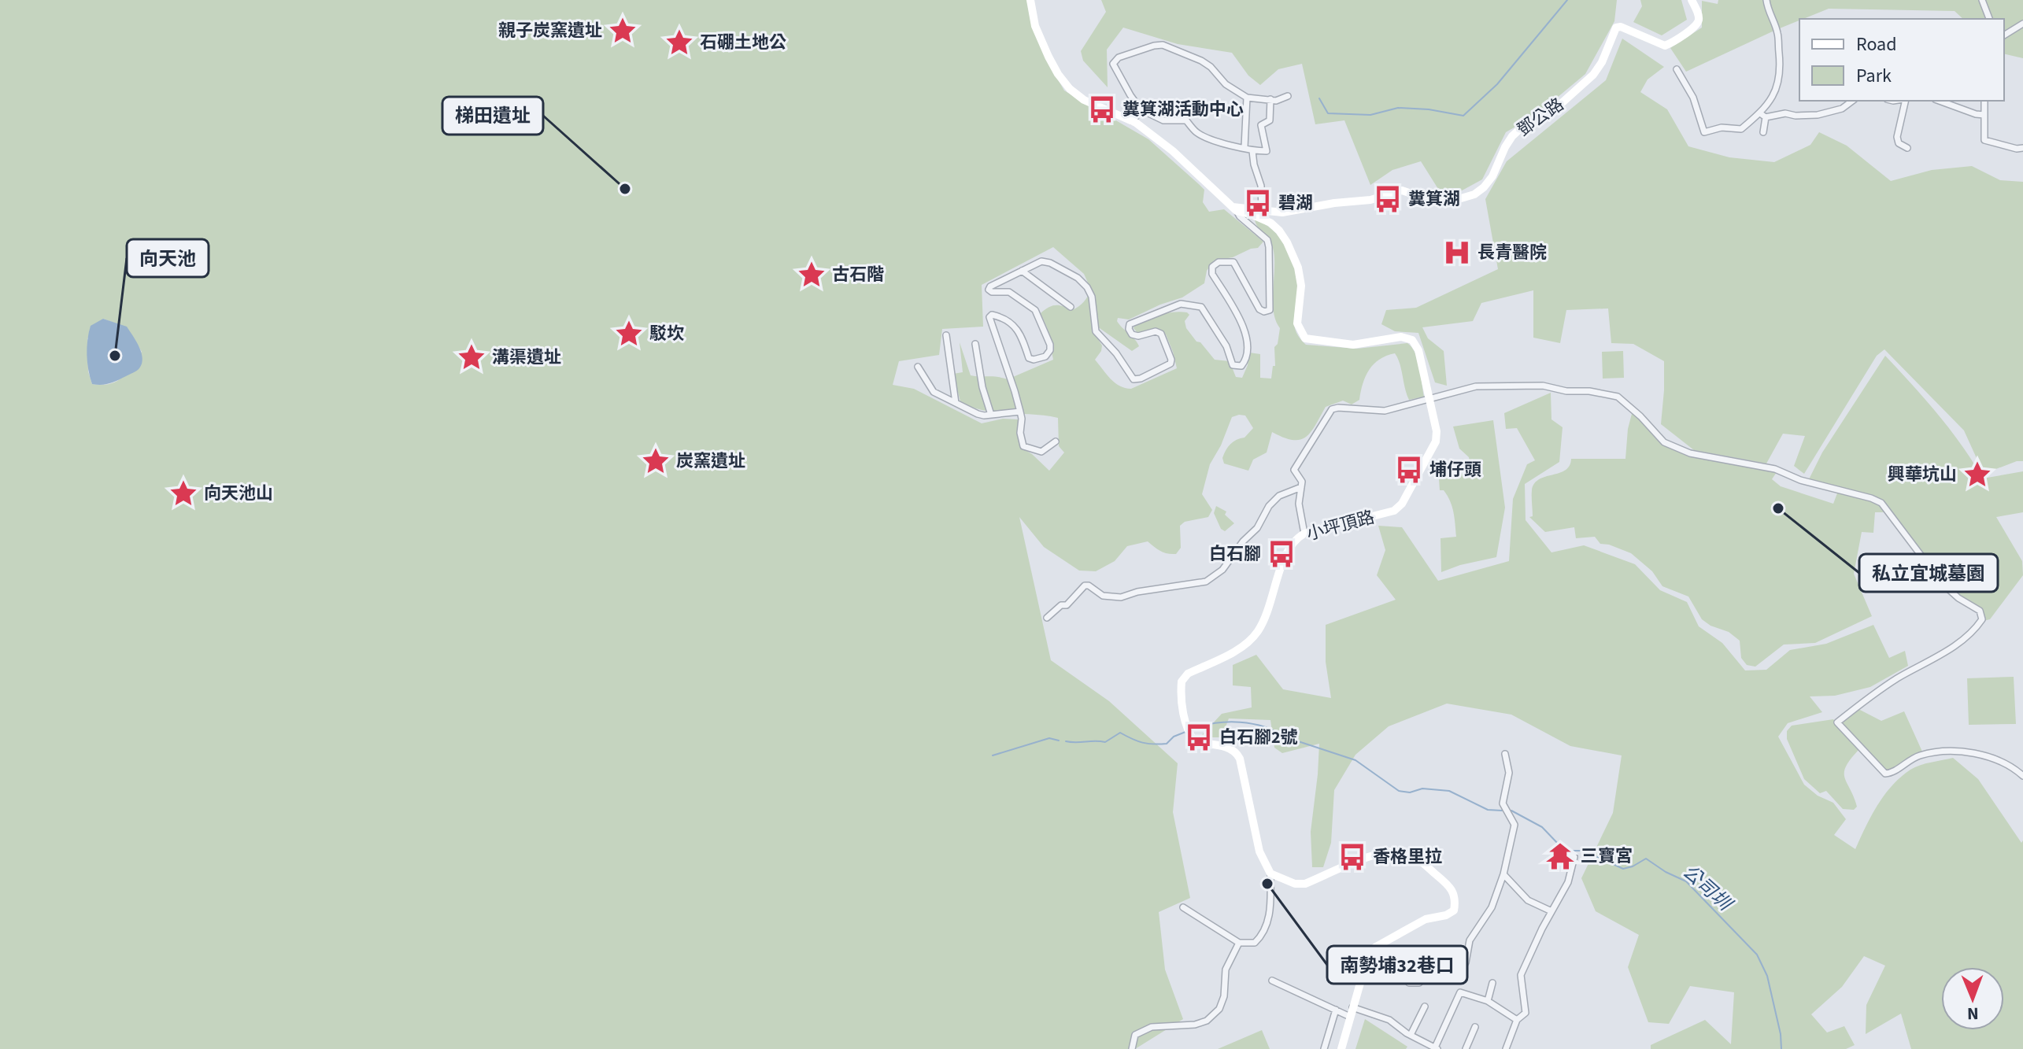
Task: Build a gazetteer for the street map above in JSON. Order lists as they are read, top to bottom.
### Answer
{
  "streets": {
    "street": ["鄧公路", "小坪頂路"]
  },
  "crossings": [
    ["鄧公路", "小坪頂路"]
  ],
  "water": ["公司圳"],
  "places": {
    "place": [
      "親子炭窯遺址",
      "石硼土地公",
      "古石階",
      "駁坎",
      "溝渠遺址",
      "炭窯遺址",
      "興華坑山",
      "向天池山"
    ],
    "bus stop": [
      "糞箕湖活動中心",
      "糞箕湖",
      "碧湖",
      "埔仔頭",
      "白石腳",
      "白石腳2號",
      "香格里拉"
    ],
    "other": [
      "梯田遺址",
      "向天池",
      "私立宜城墓園",
      "南勢埔32巷口"
    ],
    "hospital": ["長青醫院"],
    "temple": ["三寶宮"]
  },
  "legend": ["Road", "Park"],
  "north": "bottom"
}
